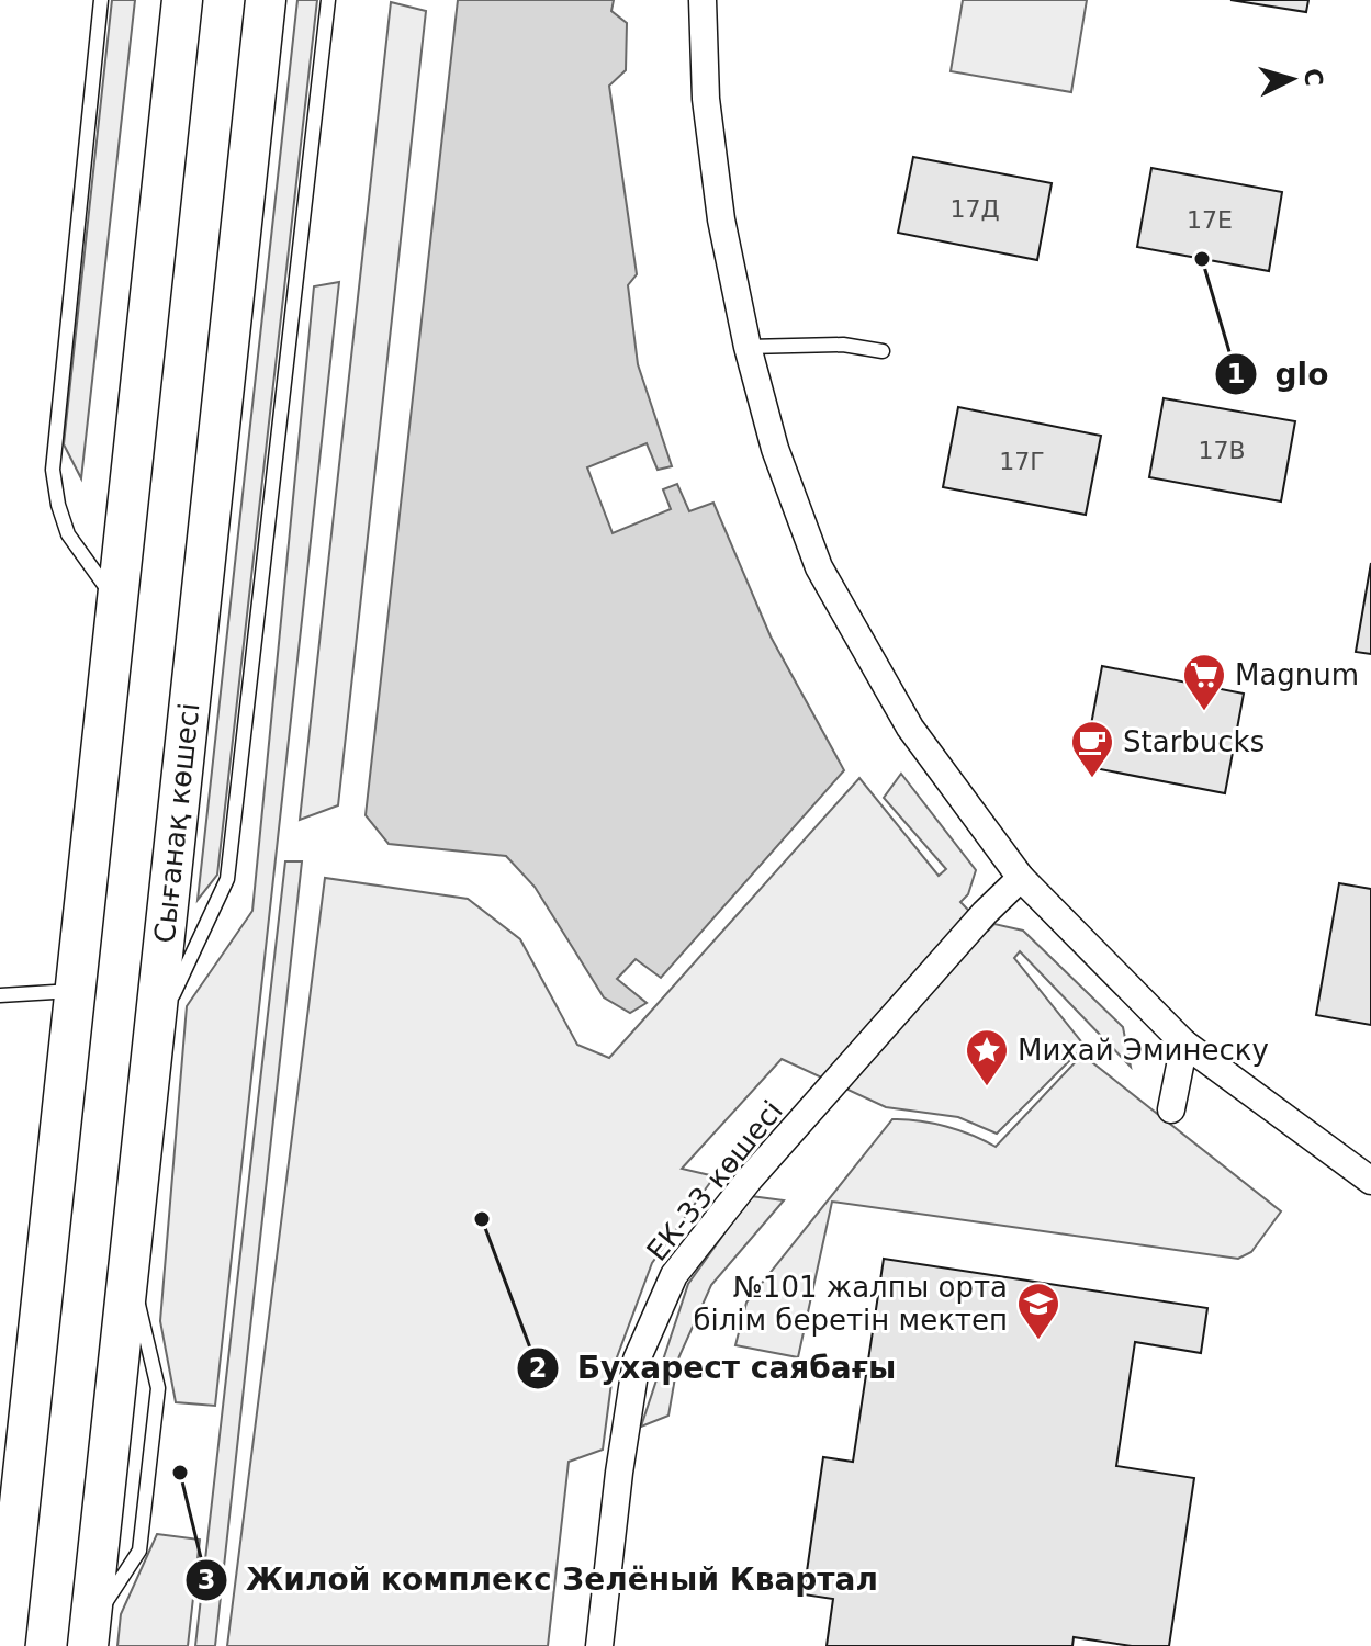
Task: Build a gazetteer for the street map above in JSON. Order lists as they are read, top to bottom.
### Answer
{
  "streets": {
    "main road": ["Сығанақ көшесі"],
    "street": ["ЕК-33 көшесі"]
  },
  "places": {
    "other": ["glo", "Бухарест саябағы", "Жилой комплекс Зелёный Квартал"],
    "supermarket": ["Magnum"],
    "cafe": ["Starbucks"],
    "place": ["Михай Эминеску"],
    "school or university": ["№101 жалпы орта білім беретін мектеп"]
  },
  "house_numbers": [
    "17Д",
    "17Е",
    "17В",
    "17Г"
  ],
  "north": "right"
}
